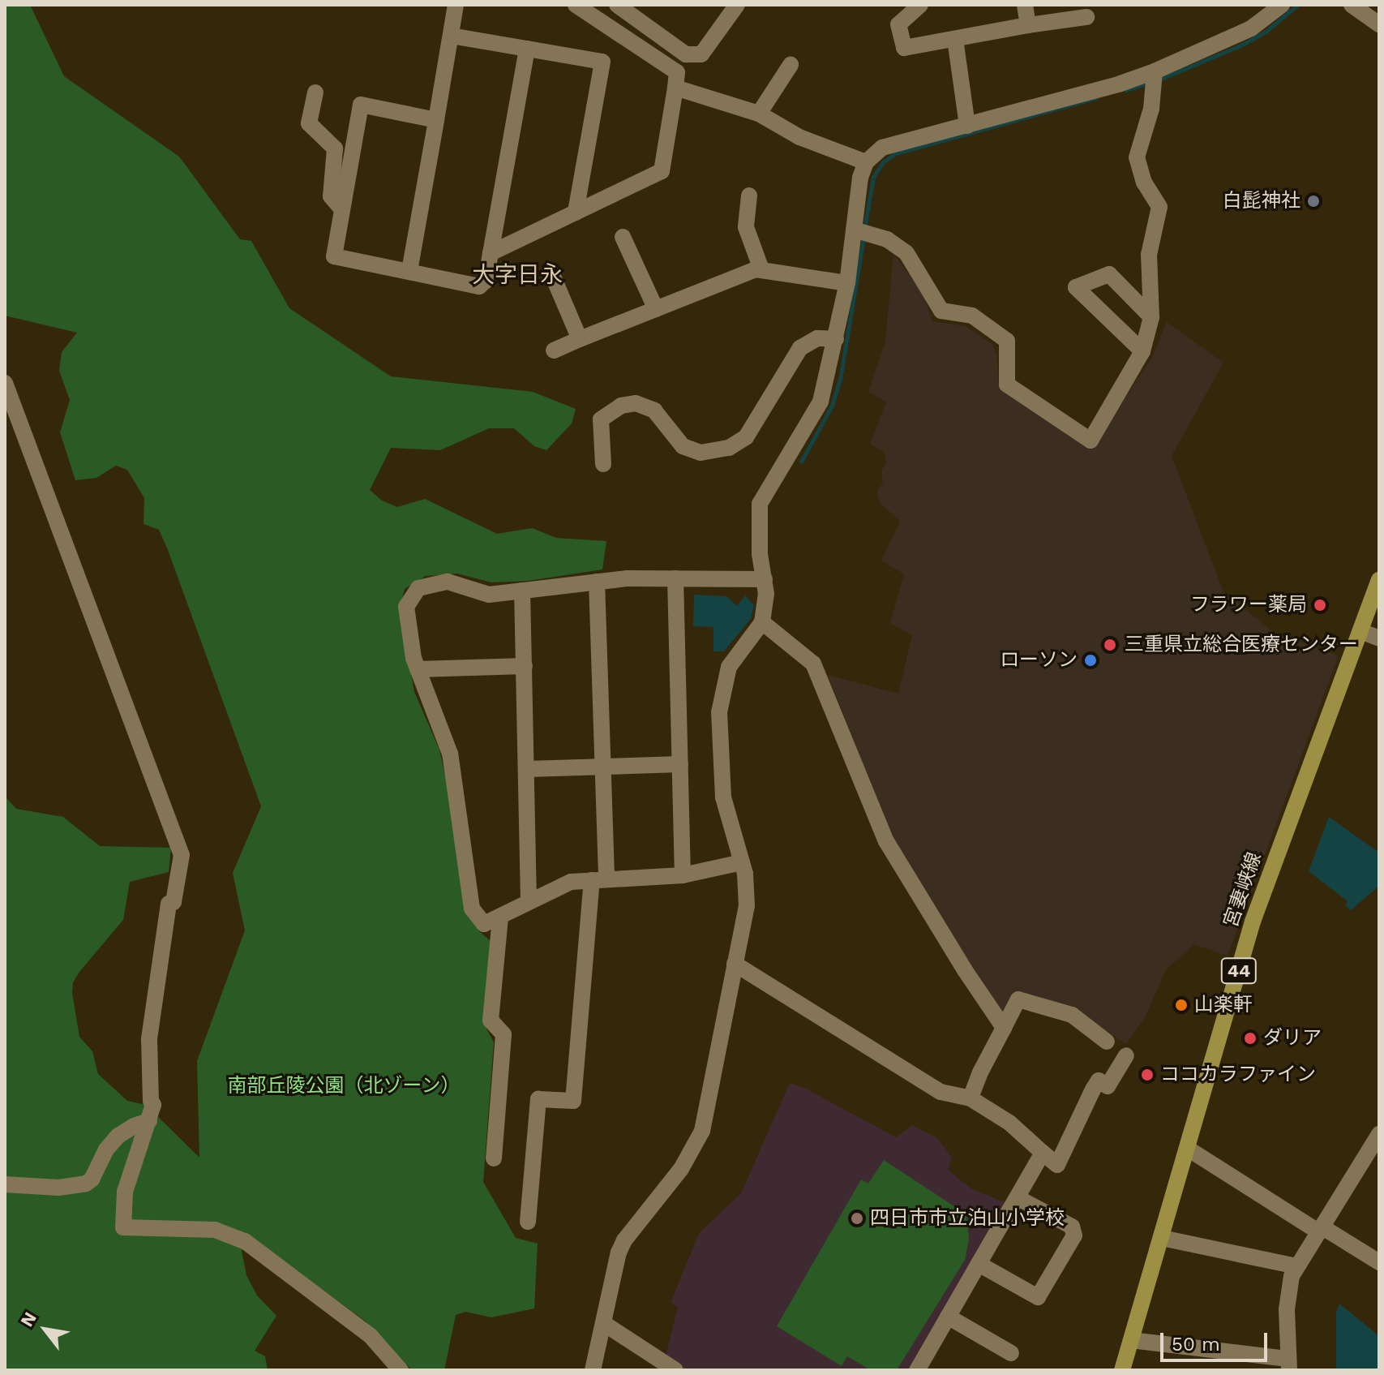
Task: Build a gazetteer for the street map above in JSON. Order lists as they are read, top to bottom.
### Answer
{
  "streets": {
    "main road": ["宮妻峡線", "44"]
  },
  "districts": ["大字日永"],
  "parks": ["南部丘陵公園（北ゾーン）"],
  "places": [
    "白髭神社",
    "フラワー薬局",
    "三重県立総合医療センター",
    "ローソン",
    "山楽軒",
    "ダリア",
    "ココカラファイン",
    "四日市市立泊山小学校"
  ],
  "scale_bar": "50 m",
  "north": "top left"
}
